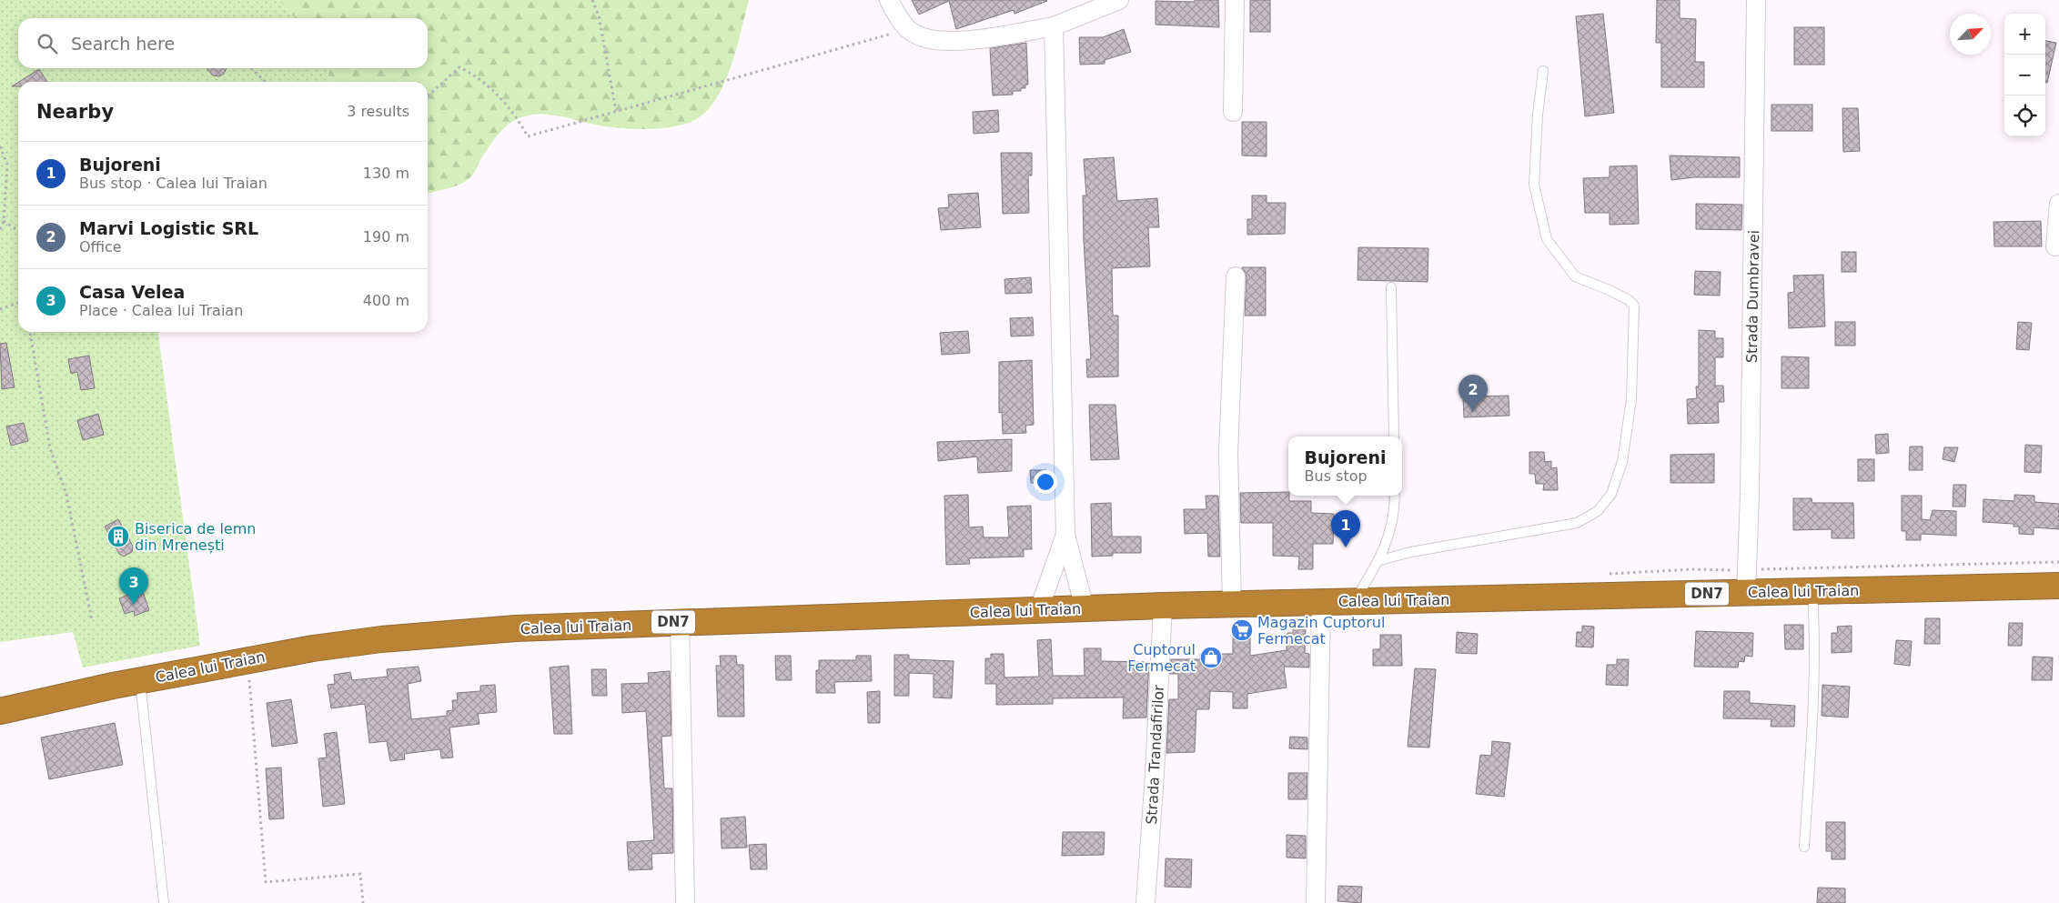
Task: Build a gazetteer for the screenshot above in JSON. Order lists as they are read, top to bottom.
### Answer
{
  "streets": {
    "highway": ["Calea lui Traian", "DN7"],
    "street": ["Strada Dumbravei", "Strada Trandafirilor"]
  },
  "crossings": [
    ["Strada Dumbravei", "Calea lui Traian"],
    ["Calea lui Traian", "Strada Trandafirilor"]
  ],
  "places": {
    "building": ["Biserica de lemn din Mrenești"],
    "supermarket": ["Magazin Cuptorul Fermecat"],
    "shop": ["Cuptorul Fermecat"]
  },
  "north": "top right",
  "page": {
    "map_buttons": ["+", "−"],
    "search": "Search here",
    "heading": ["Nearby", "3 results"],
    "list": [
      {
        "mark": "1",
        "name": "Bujoreni",
        "note": "Bus stop · Calea lui Traian",
        "value": "130 m"
      },
      {
        "mark": "2",
        "name": "Marvi Logistic SRL",
        "note": "Office",
        "value": "190 m"
      },
      {
        "mark": "3",
        "name": "Casa Velea",
        "note": "Place · Calea lui Traian",
        "value": "400 m"
      }
    ],
    "pins": ["2", "1", "3"],
    "popup": ["Bujoreni", "Bus stop"]
  }
}
